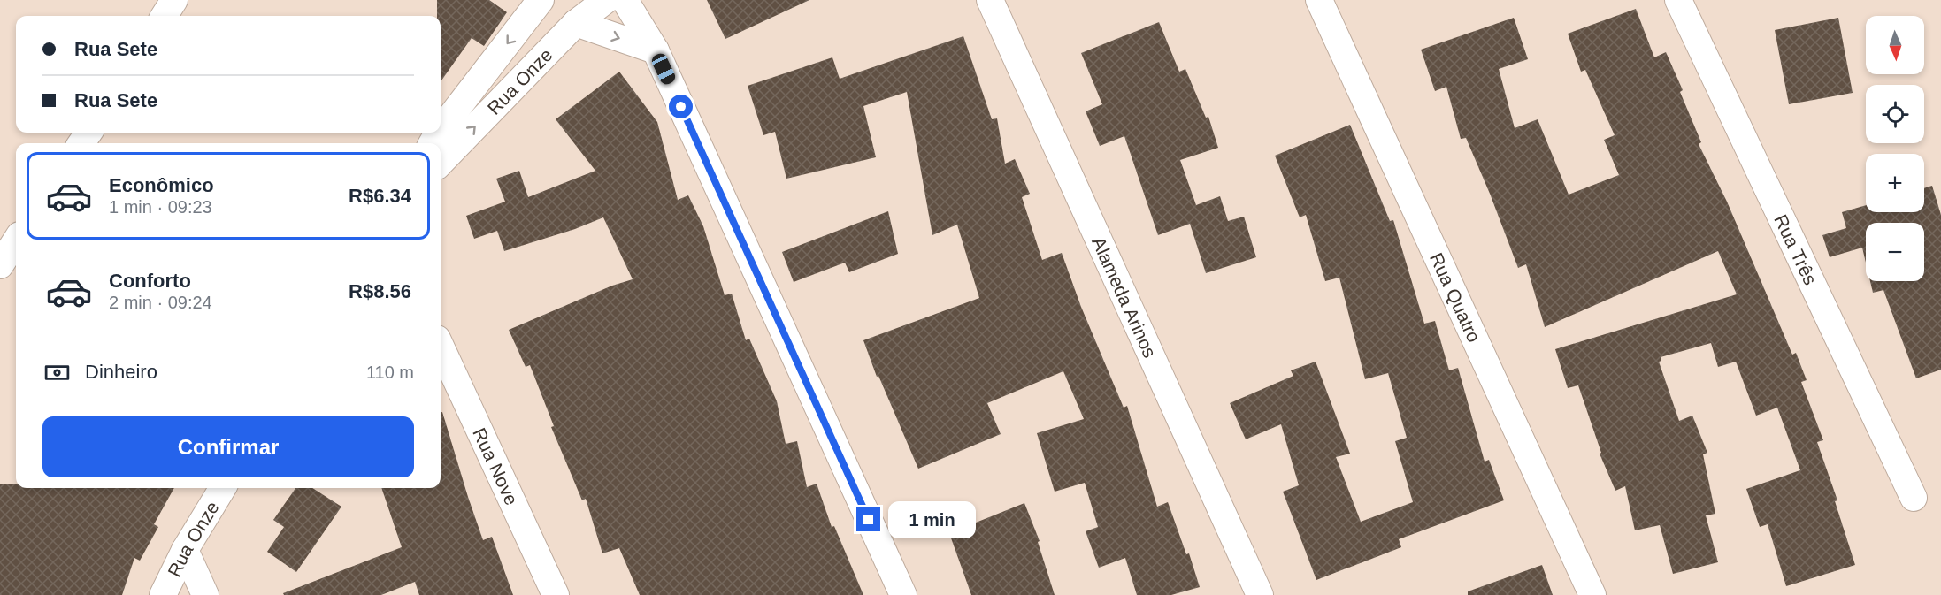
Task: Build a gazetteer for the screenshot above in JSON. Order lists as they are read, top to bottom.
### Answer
{
  "streets": {
    "street": [
      "Rua Onze",
      "Rua Três",
      "Rua Quatro",
      "Alameda Arinos",
      "Rua Nove"
    ]
  },
  "north": "bottom",
  "page": {
    "map_buttons": ["+", "−"],
    "banner": ["Rua Sete", "Rua Sete"],
    "list": [
      {
        "name": "Econômico",
        "note": "1 min · 09:23",
        "value": "R$6.34"
      },
      {
        "name": "Conforto",
        "note": "2 min · 09:24",
        "value": "R$8.56"
      }
    ],
    "pay": ["Dinheiro", "110 m"],
    "buttons": "Confirmar",
    "bubble": "1 min"
  }
}
